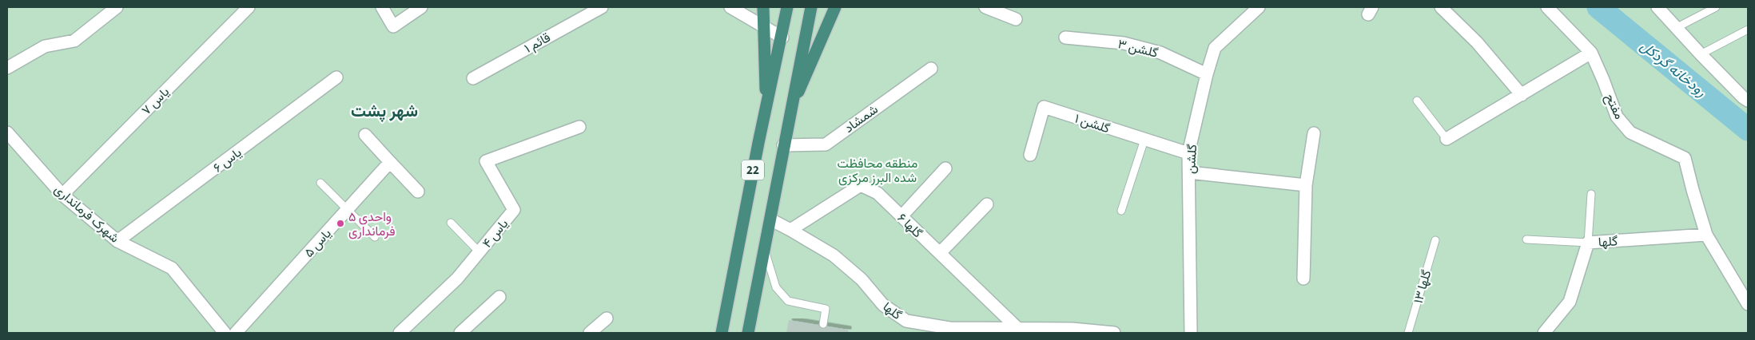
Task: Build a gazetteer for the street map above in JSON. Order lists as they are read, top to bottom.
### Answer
{
  "streets": {
    "highway": ["22"],
    "street": [
      "قائم ۱",
      "گلشن ۳",
      "یاس ۷",
      "مفتح",
      "شمشاد",
      "گلشن ۱",
      "گلشن",
      "یاس ۶",
      "شهرک فرمانداری",
      "گلها ۶",
      "یاس ۴",
      "گلها",
      "یاس ۵"
    ],
    "lane": ["گلها ۱۳"]
  },
  "crossings": [
    ["گلشن ۳", "گلشن"],
    ["یاس ۷", "شهرک فرمانداری"],
    ["مفتح", "گلها"],
    ["شمشاد", "22"],
    ["گلشن ۱", "گلشن"],
    ["یاس ۶", "شهرک فرمانداری"],
    ["22", "گلها"],
    ["گلها ۶", "گلها"]
  ],
  "districts": ["شهر پشت"],
  "water": ["رودخانه گردکل"],
  "parks": ["منطقه محافظت شده البرز مرکزی"],
  "places": ["۵ واحدی فرمانداری"]
}
